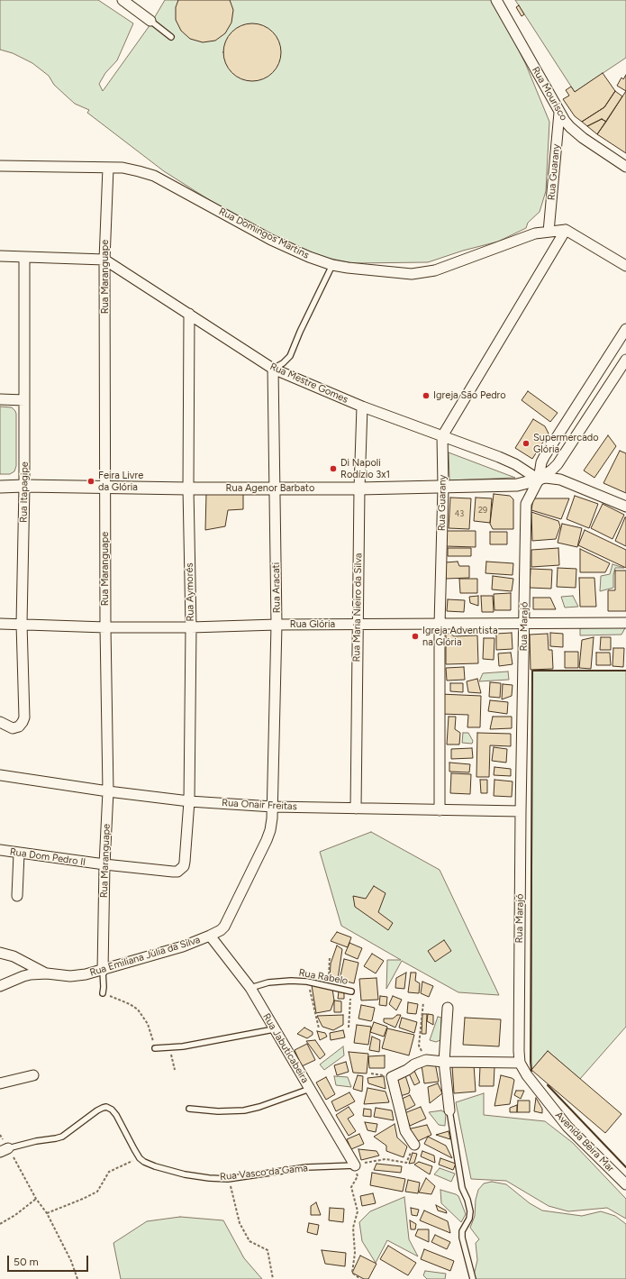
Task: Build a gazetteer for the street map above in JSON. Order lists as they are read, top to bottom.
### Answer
{
  "streets": {
    "street": [
      "Rua Mourisco",
      "Rua Guarany",
      "Rua Domingos Martins",
      "Rua Maranguape",
      "Rua Mestre Gomes",
      "Rua Agenor Barbato",
      "Rua Itapagipe",
      "Rua Aracati",
      "Rua Aymorés",
      "Rua Maria Nieiro da Silva",
      "Rua Glória",
      "Rua Marajó",
      "Rua Onair Freitas",
      "Rua Dom Pedro II",
      "Rua Emiliana Júlia da Silva",
      "Rua Jabuticabeira",
      "Avenida Beira Mar"
    ],
    "lane": ["Rua Rabelo", "Rua Vasco da Gama"]
  },
  "crossings": [
    ["Rua Mourisco", "Rua Guarany"],
    ["Rua Guarany", "Rua Domingos Martins"],
    ["Rua Guarany", "Rua Mestre Gomes"],
    ["Rua Guarany", "Rua Agenor Barbato"],
    ["Rua Guarany", "Rua Glória"],
    ["Rua Guarany", "Rua Onair Freitas"],
    ["Rua Domingos Martins", "Rua Maranguape"],
    ["Rua Maranguape", "Rua Mestre Gomes"],
    ["Rua Maranguape", "Rua Agenor Barbato"],
    ["Rua Maranguape", "Rua Glória"],
    ["Rua Maranguape", "Rua Onair Freitas"],
    ["Rua Maranguape", "Rua Dom Pedro II"],
    ["Rua Maranguape", "Rua Emiliana Júlia da Silva"],
    ["Rua Mestre Gomes", "Rua Agenor Barbato"],
    ["Rua Mestre Gomes", "Rua Aracati"],
    ["Rua Mestre Gomes", "Rua Aymorés"],
    ["Rua Mestre Gomes", "Rua Maria Nieiro da Silva"],
    ["Rua Mestre Gomes", "Rua Marajó"],
    ["Rua Agenor Barbato", "Rua Itapagipe"],
    ["Rua Agenor Barbato", "Rua Aracati"],
    ["Rua Agenor Barbato", "Rua Aymorés"],
    ["Rua Agenor Barbato", "Rua Maria Nieiro da Silva"],
    ["Rua Agenor Barbato", "Rua Marajó"],
    ["Rua Itapagipe", "Rua Glória"],
    ["Rua Aracati", "Rua Glória"],
    ["Rua Aracati", "Rua Onair Freitas"],
    ["Rua Aracati", "Rua Emiliana Júlia da Silva"],
    ["Rua Aymorés", "Rua Glória"],
    ["Rua Aymorés", "Rua Onair Freitas"],
    ["Rua Aymorés", "Rua Dom Pedro II"],
    ["Rua Maria Nieiro da Silva", "Rua Glória"],
    ["Rua Maria Nieiro da Silva", "Rua Onair Freitas"],
    ["Rua Glória", "Rua Marajó"],
    ["Rua Marajó", "Rua Onair Freitas"],
    ["Rua Marajó", "Avenida Beira Mar"],
    ["Rua Onair Freitas", "Rua Emiliana Júlia da Silva"],
    ["Rua Emiliana Júlia da Silva", "Rua Jabuticabeira"],
    ["Rua Rabelo", "Rua Jabuticabeira"],
    ["Rua Jabuticabeira", "Rua Vasco da Gama"]
  ],
  "places": [
    "Igreja São Pedro",
    "Supermercado Glória",
    "Di Napoli Rodízio 3x1",
    "Feira Livre da Glória",
    "Igreja Adventista na Glória"
  ],
  "house_numbers": ["29", "43"],
  "scale_bar": "50 m"
}
